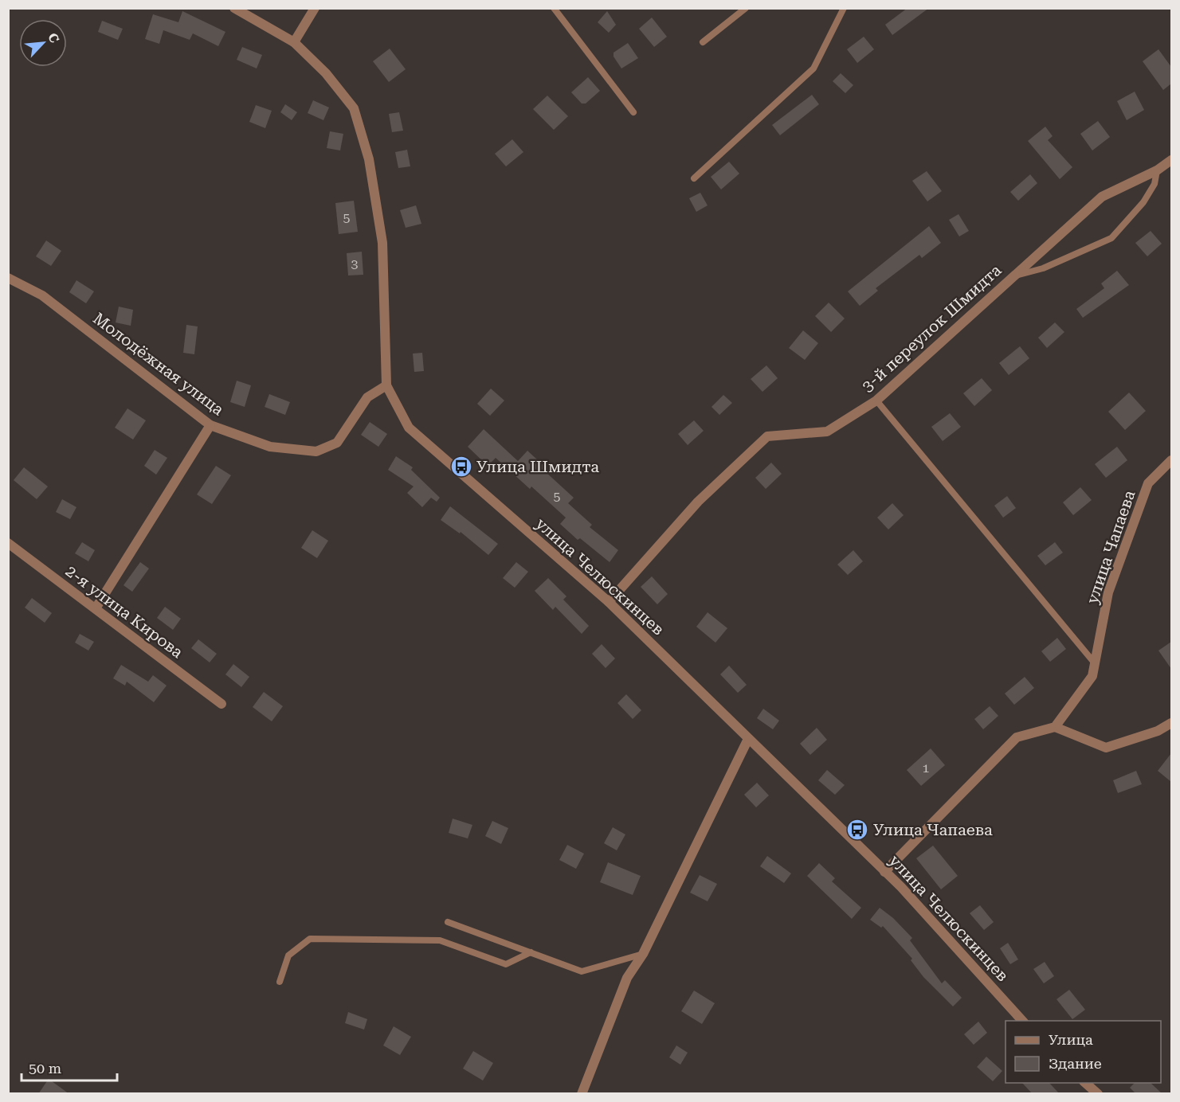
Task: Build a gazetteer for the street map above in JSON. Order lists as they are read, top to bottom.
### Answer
{
  "streets": {
    "street": [
      "3-й переулок Шмидта",
      "Молодёжная улица",
      "улица Чапаева",
      "улица Челюскинцев",
      "2-я улица Кирова"
    ]
  },
  "crossings": [
    ["3-й переулок Шмидта", "улица Челюскинцев"],
    ["Молодёжная улица", "улица Челюскинцев"]
  ],
  "places": {
    "bus stop": ["Улица Шмидта", "Улица Чапаева"]
  },
  "house_numbers": [
    "5",
    "3",
    "5",
    "1"
  ],
  "legend": ["Улица", "Здание"],
  "scale_bar": "50 m",
  "north": "top right"
}
